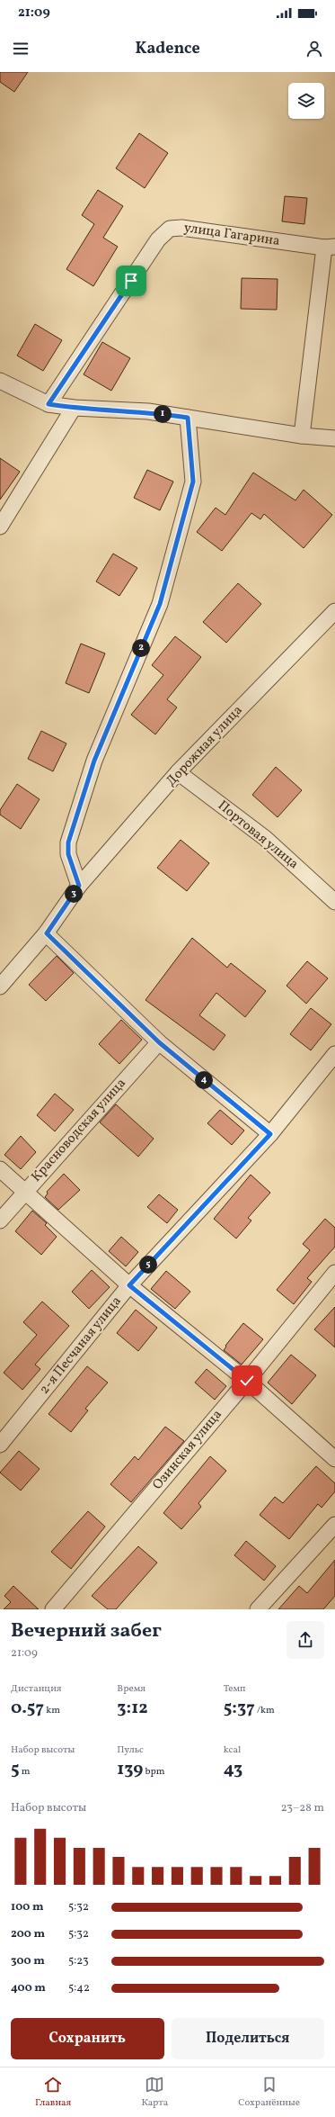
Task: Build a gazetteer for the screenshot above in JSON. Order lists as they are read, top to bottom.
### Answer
{
  "streets": {
    "street": [
      "улица Гагарина",
      "Дорожная улица",
      "Портовая улица",
      "Красноводская улица",
      "2-я Песчаная улица",
      "Озинская улица"
    ]
  },
  "crossings": [
    ["Дорожная улица", "Портовая улица"]
  ],
  "page": {
    "status": "21:09",
    "header": "Kadence",
    "pins": [
      "1",
      "2",
      "3",
      "4",
      "5"
    ],
    "heading": ["Вечерний забег", "21:09"],
    "stats": [
      ["Дистанция", "0.57 km"],
      ["Время", "3:12"],
      ["Темп", "5:37 /km"],
      ["Набор высоты", "5 m"],
      ["Пульс", "139 bpm"],
      ["kcal", "43"]
    ],
    "chart": ["Набор высоты", "23–28 m"],
    "list": [
      {
        "name": "100 m",
        "note": "5:32"
      },
      {
        "name": "200 m",
        "note": "5:32"
      },
      {
        "name": "300 m",
        "note": "5:23"
      },
      {
        "name": "400 m",
        "note": "5:42"
      }
    ],
    "buttons": ["Сохранить", "Поделиться"],
    "tabs": ["Главная", "Карта", "Сохранённые"]
  }
}
